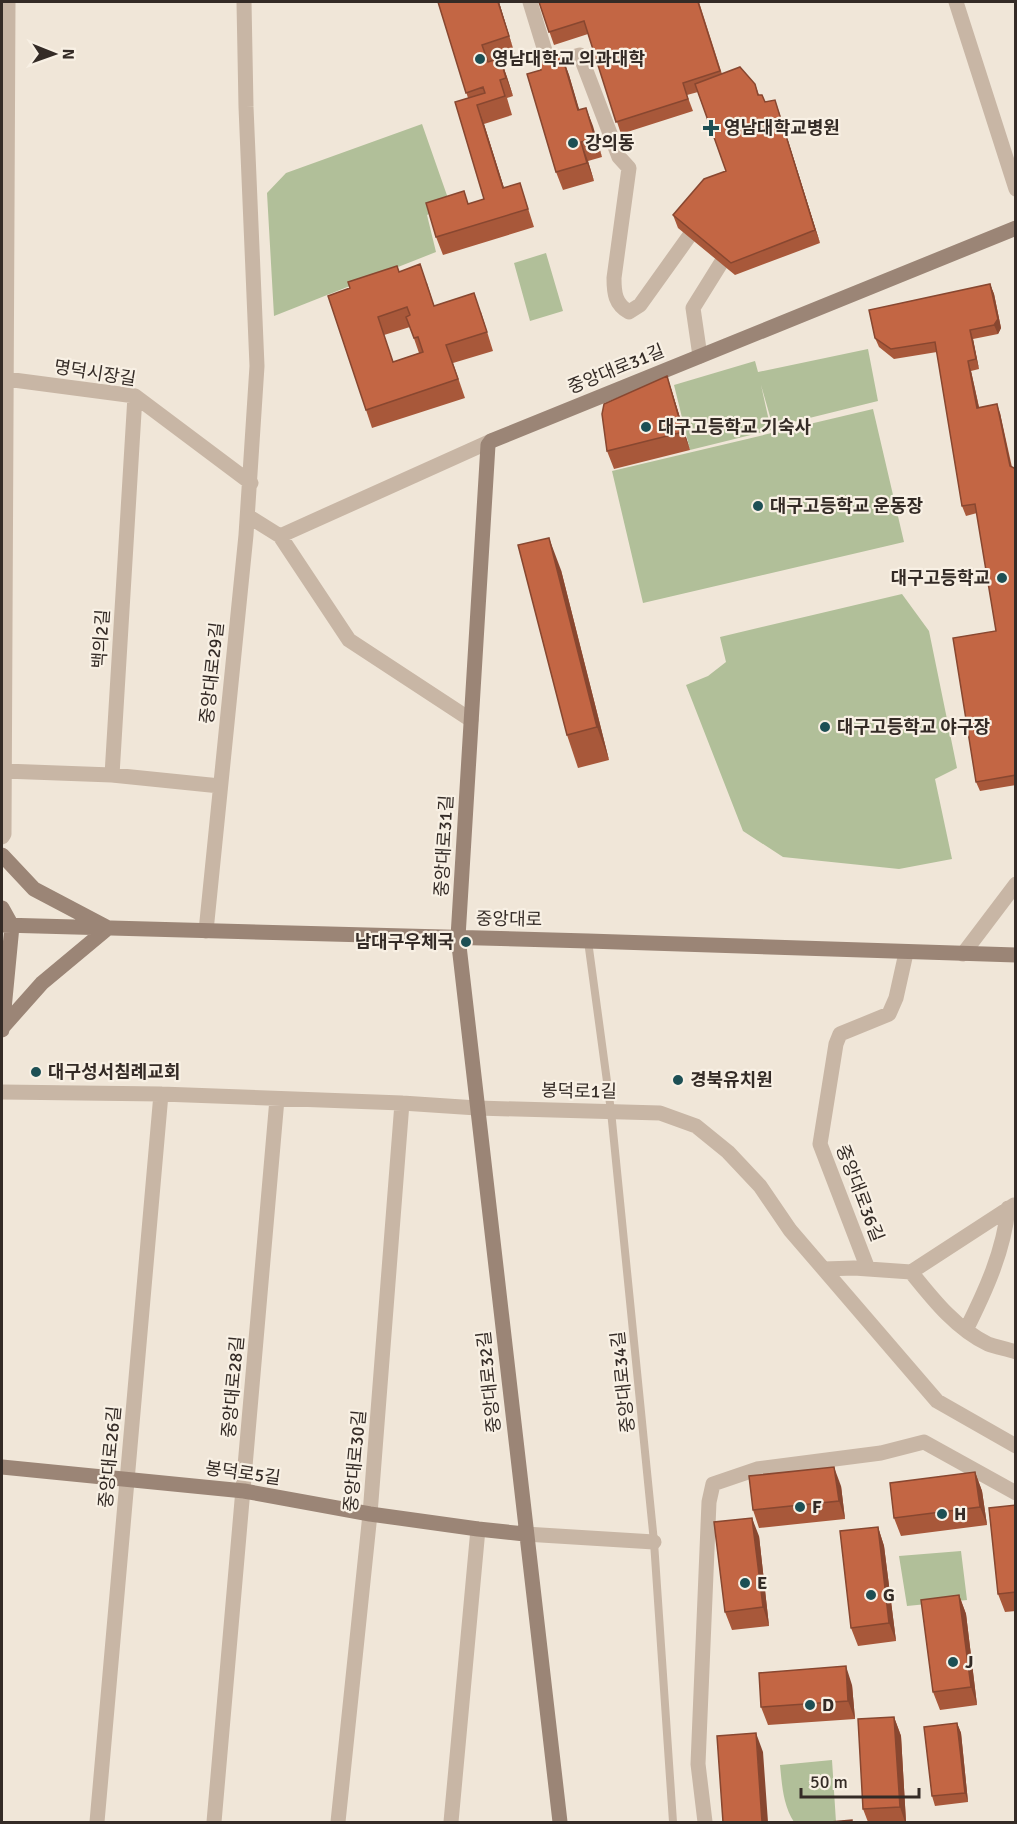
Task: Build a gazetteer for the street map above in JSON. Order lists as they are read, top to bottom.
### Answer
{
  "streets": {
    "street": [
      "중앙대로31길",
      "명덕시장길",
      "백의2길",
      "중앙대로29길",
      "중앙대로",
      "봉덕로1길",
      "중앙대로36길",
      "중앙대로32길",
      "중앙대로28길",
      "중앙대로26길",
      "중앙대로30길",
      "봉덕로5길"
    ],
    "lane": ["중앙대로34길"]
  },
  "crossings": [
    ["중앙대로31길", "중앙대로"],
    ["중앙대로31길", "중앙대로32길"],
    ["명덕시장길", "백의2길"],
    ["명덕시장길", "중앙대로29길"],
    ["중앙대로29길", "중앙대로"],
    ["중앙대로", "중앙대로36길"],
    ["중앙대로", "중앙대로32길"],
    ["중앙대로", "중앙대로34길"],
    ["봉덕로1길", "중앙대로32길"],
    ["봉덕로1길", "중앙대로34길"],
    ["봉덕로1길", "중앙대로28길"],
    ["봉덕로1길", "중앙대로26길"],
    ["봉덕로1길", "중앙대로30길"],
    ["중앙대로32길", "봉덕로5길"],
    ["중앙대로34길", "봉덕로5길"],
    ["중앙대로28길", "봉덕로5길"],
    ["중앙대로26길", "봉덕로5길"],
    ["중앙대로30길", "봉덕로5길"]
  ],
  "places": {
    "other": [
      "영남대학교 의과대학",
      "강의동",
      "대구고등학교 기숙사",
      "대구고등학교 운동장",
      "대구고등학교",
      "대구고등학교 야구장",
      "남대구우체국",
      "대구성서침례교회",
      "경북유치원",
      "F",
      "H",
      "E",
      "G",
      "J",
      "D"
    ],
    "health": ["영남대학교병원"]
  },
  "scale_bar": "50 m",
  "north": "right"
}
